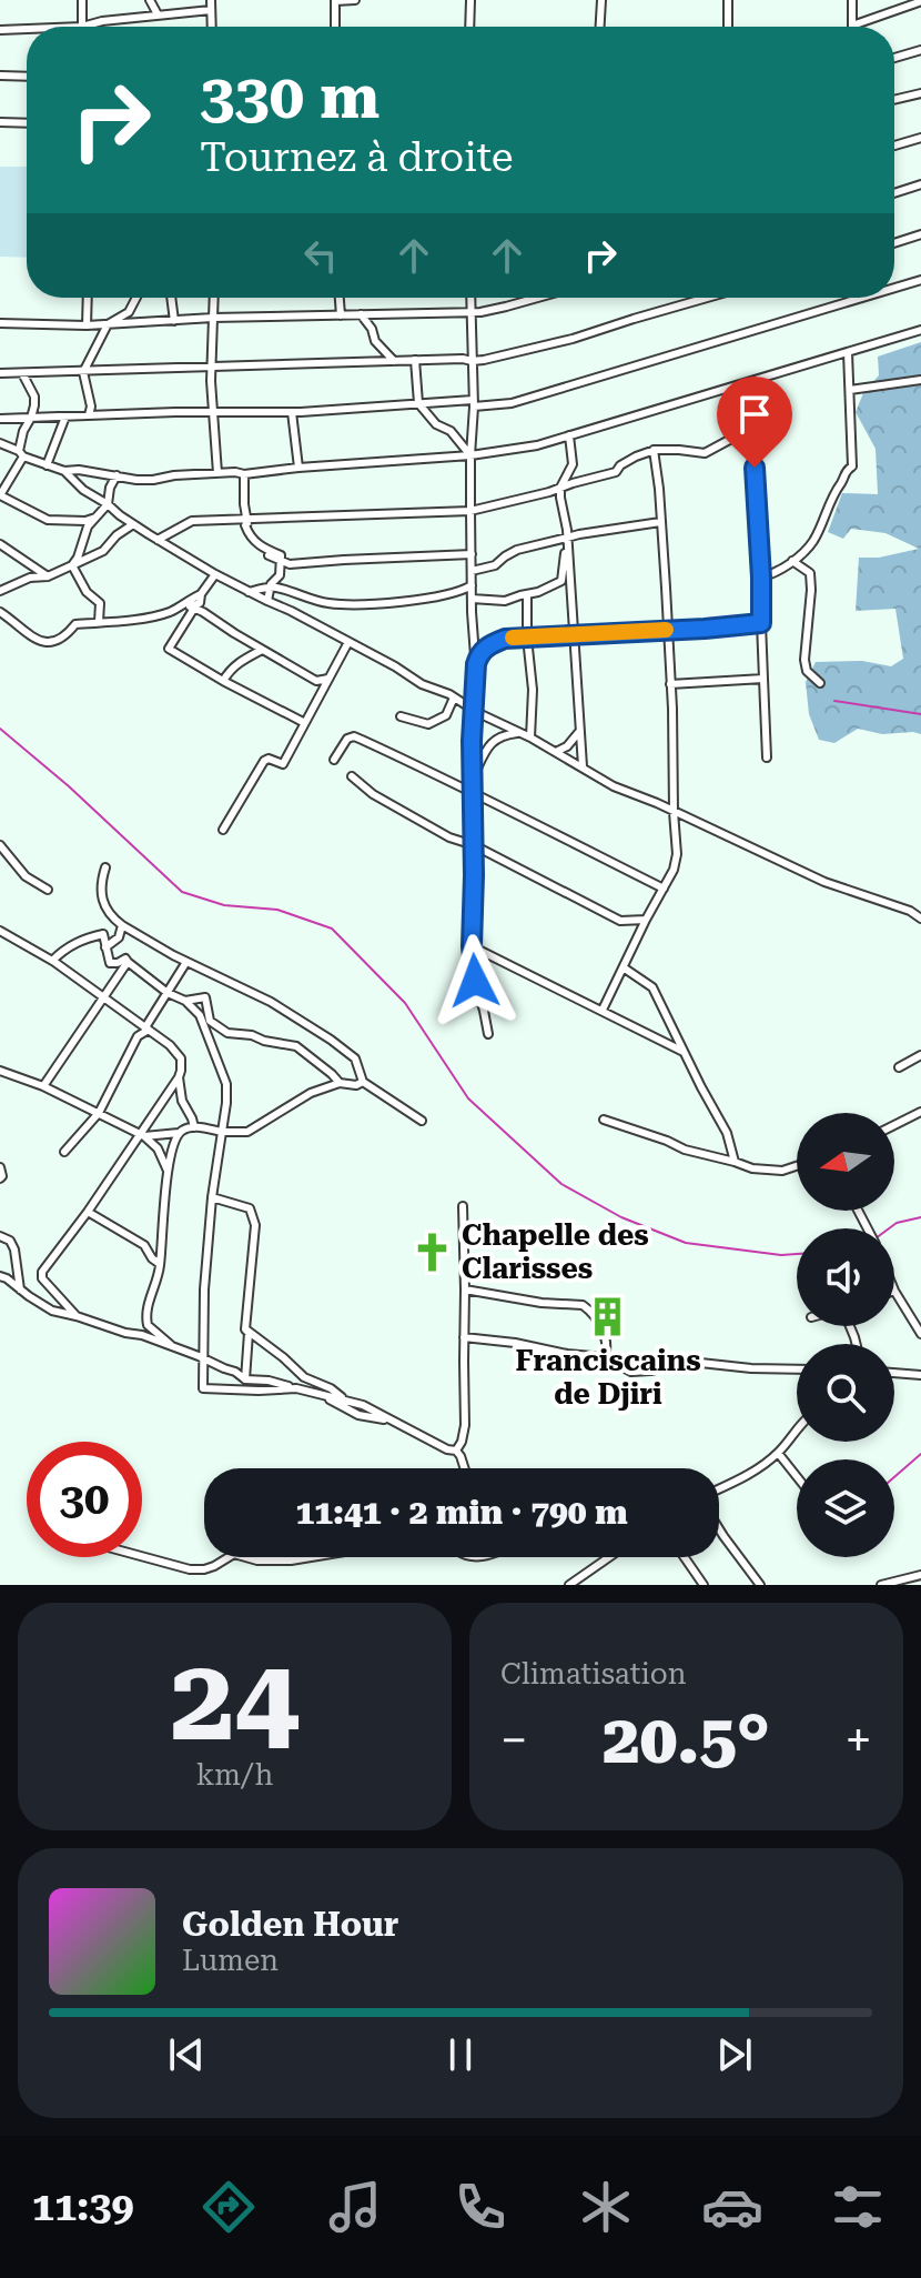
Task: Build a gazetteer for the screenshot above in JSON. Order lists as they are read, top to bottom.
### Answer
{
  "places": {
    "church": ["Chapelle des Clarisses"],
    "building": ["Franciscains de Djiri"]
  },
  "north": "left",
  "page": {
    "turn": ["330 m", "Tournez à droite"],
    "limit": "30",
    "trip": "11:41 · 2 min · 790 m",
    "tile": [
      ["24", "km/h"],
      "Climatisation"
    ],
    "heat": ["−", "20.5°", "+"],
    "song": ["Golden Hour", "Lumen"],
    "tabs": "11:39"
  }
}
